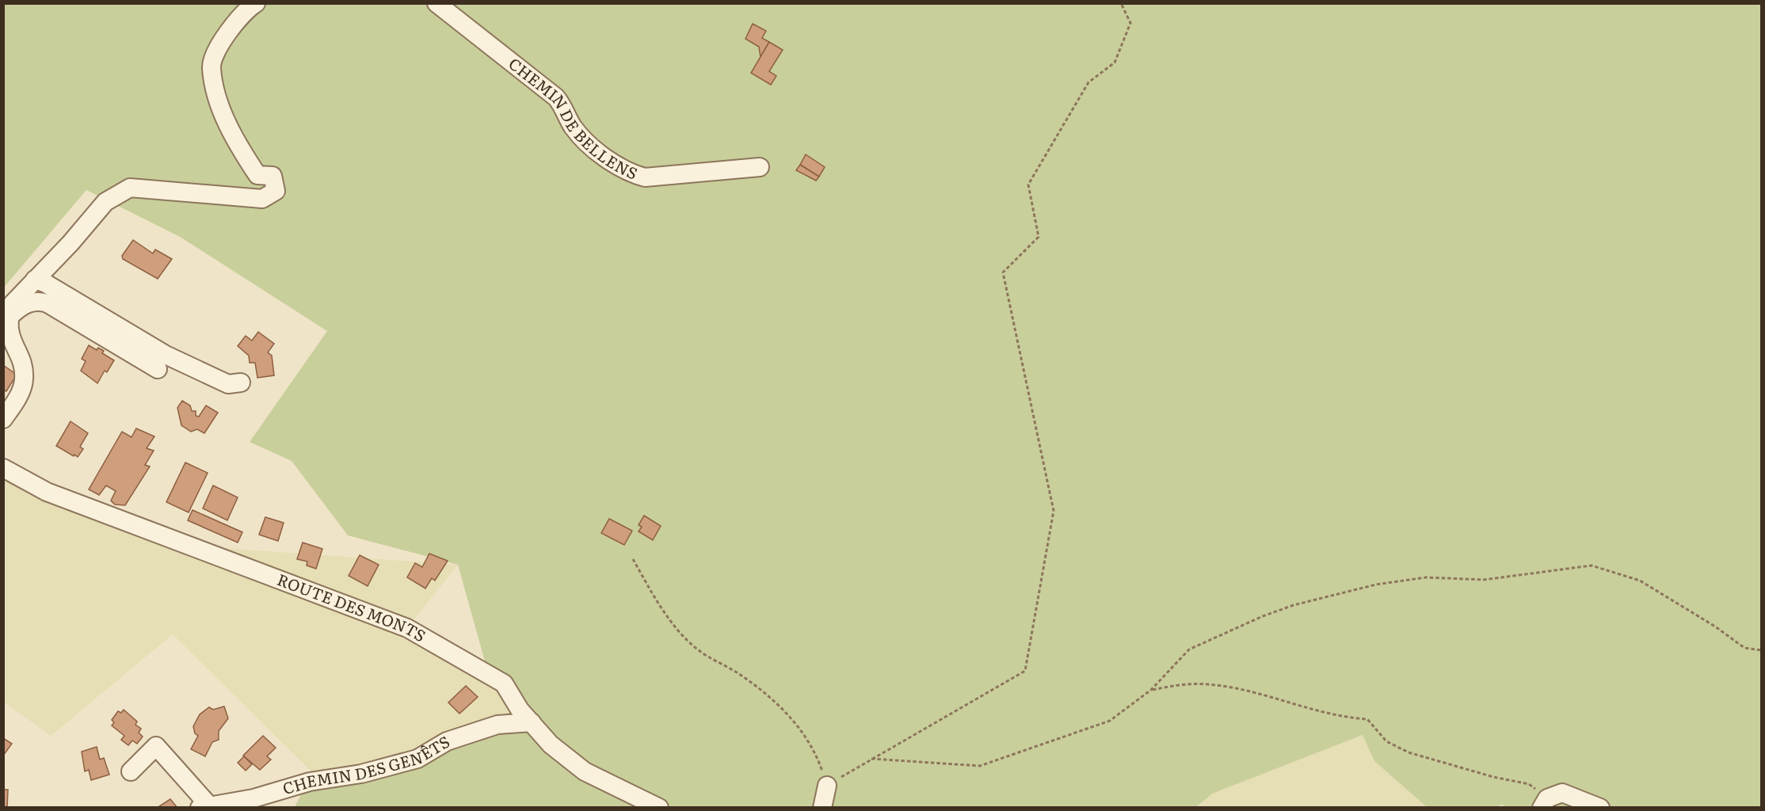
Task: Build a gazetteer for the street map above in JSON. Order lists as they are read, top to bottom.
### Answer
{
  "streets": {
    "street": ["CHEMIN DE BELLENS", "ROUTE DES MONTS", "CHEMIN DES GENÊTS"]
  },
  "crossings": [
    ["ROUTE DES MONTS", "CHEMIN DES GENÊTS"]
  ]
}
